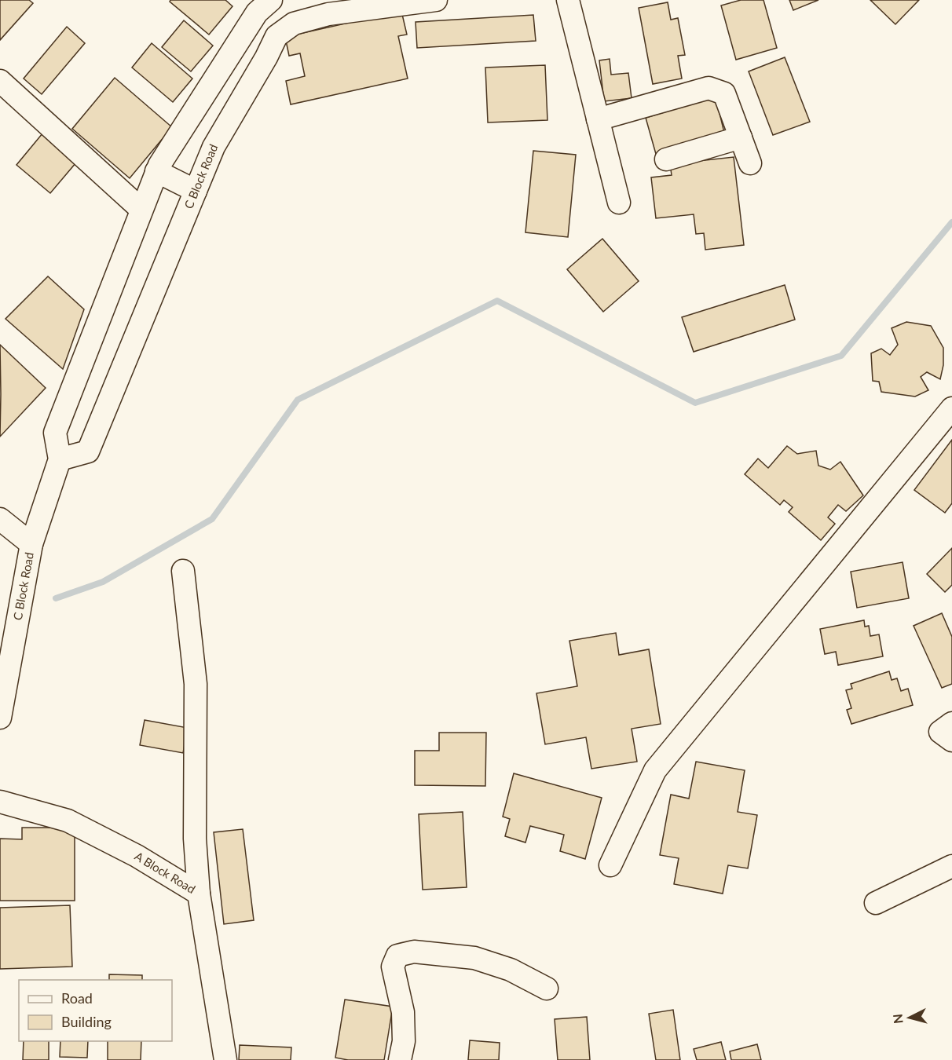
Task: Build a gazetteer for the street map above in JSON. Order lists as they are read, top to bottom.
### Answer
{
  "streets": {
    "street": ["C Block Road", "A Block Road"]
  },
  "legend": ["Road", "Building"],
  "north": "left"
}
